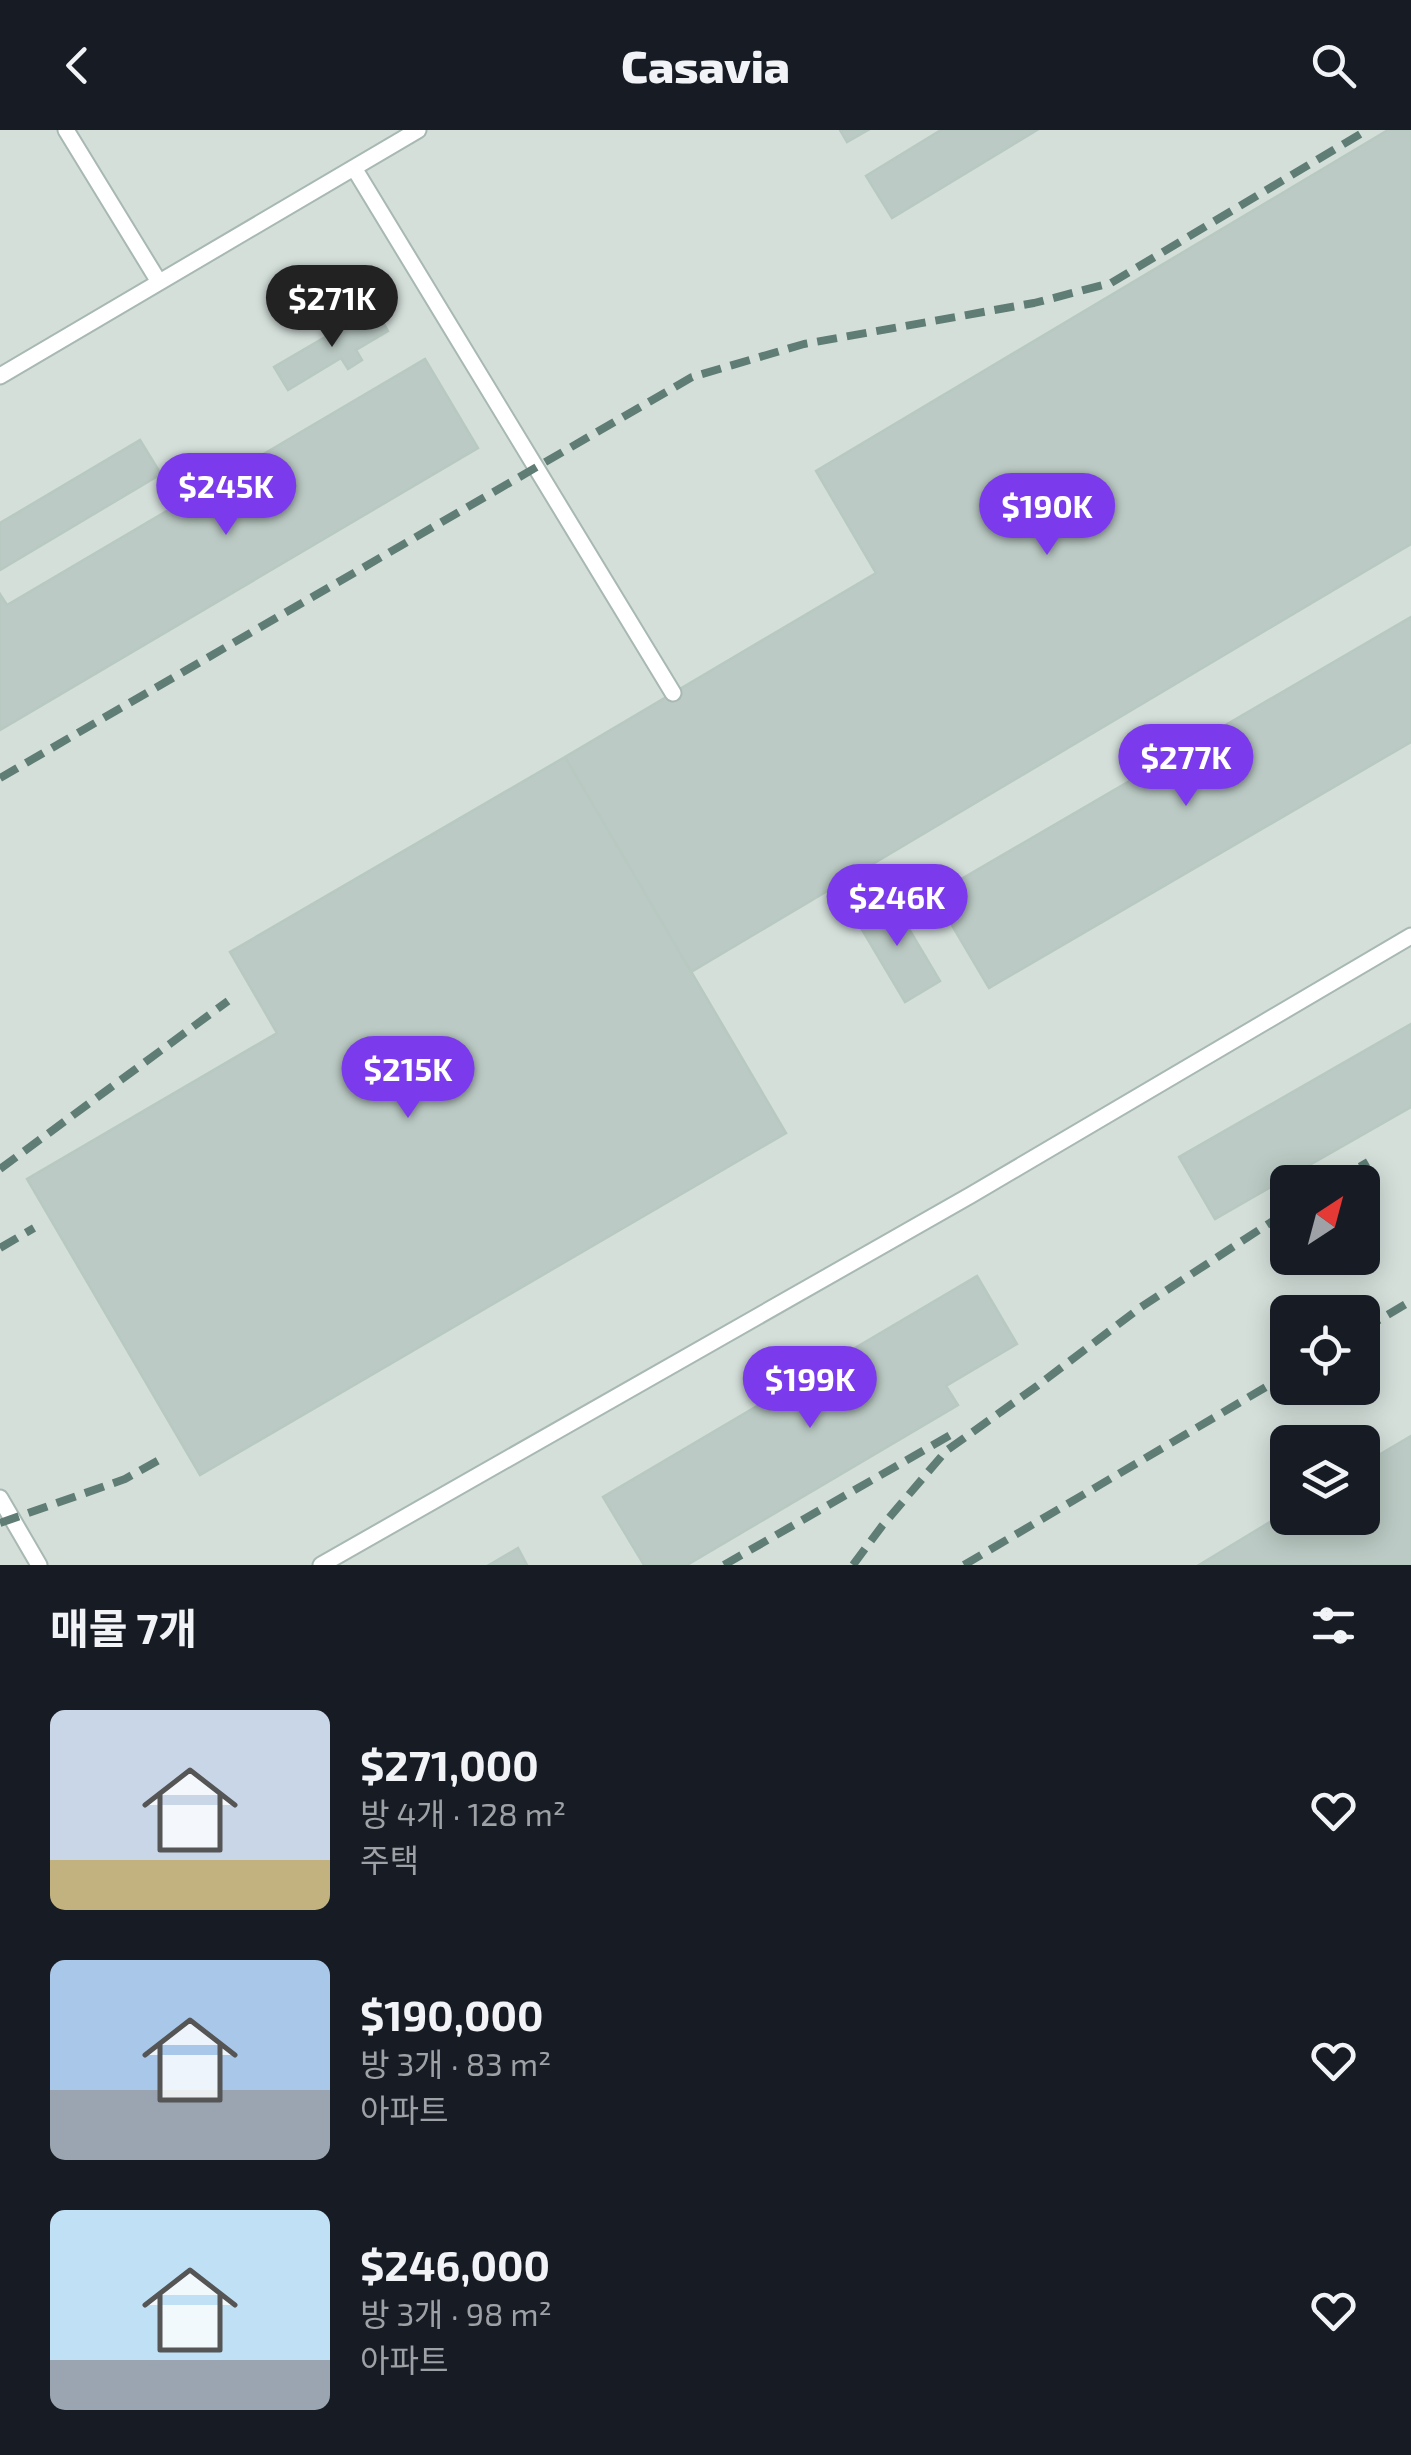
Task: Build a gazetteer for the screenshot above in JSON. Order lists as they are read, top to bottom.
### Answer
{
  "north": "top right",
  "page": {
    "header": "Casavia",
    "price": [
      "$271K",
      "$245K",
      "$190K",
      "$277K",
      "$246K",
      "$215K",
      "$199K"
    ],
    "heading": "매물 7개",
    "list": [
      {
        "name": "$271,000",
        "note": "방 4개 · 128 m² · 주택"
      },
      {
        "name": "$190,000",
        "note": "방 3개 · 83 m² · 아파트"
      },
      {
        "name": "$246,000",
        "note": "방 3개 · 98 m² · 아파트"
      }
    ]
  }
}
